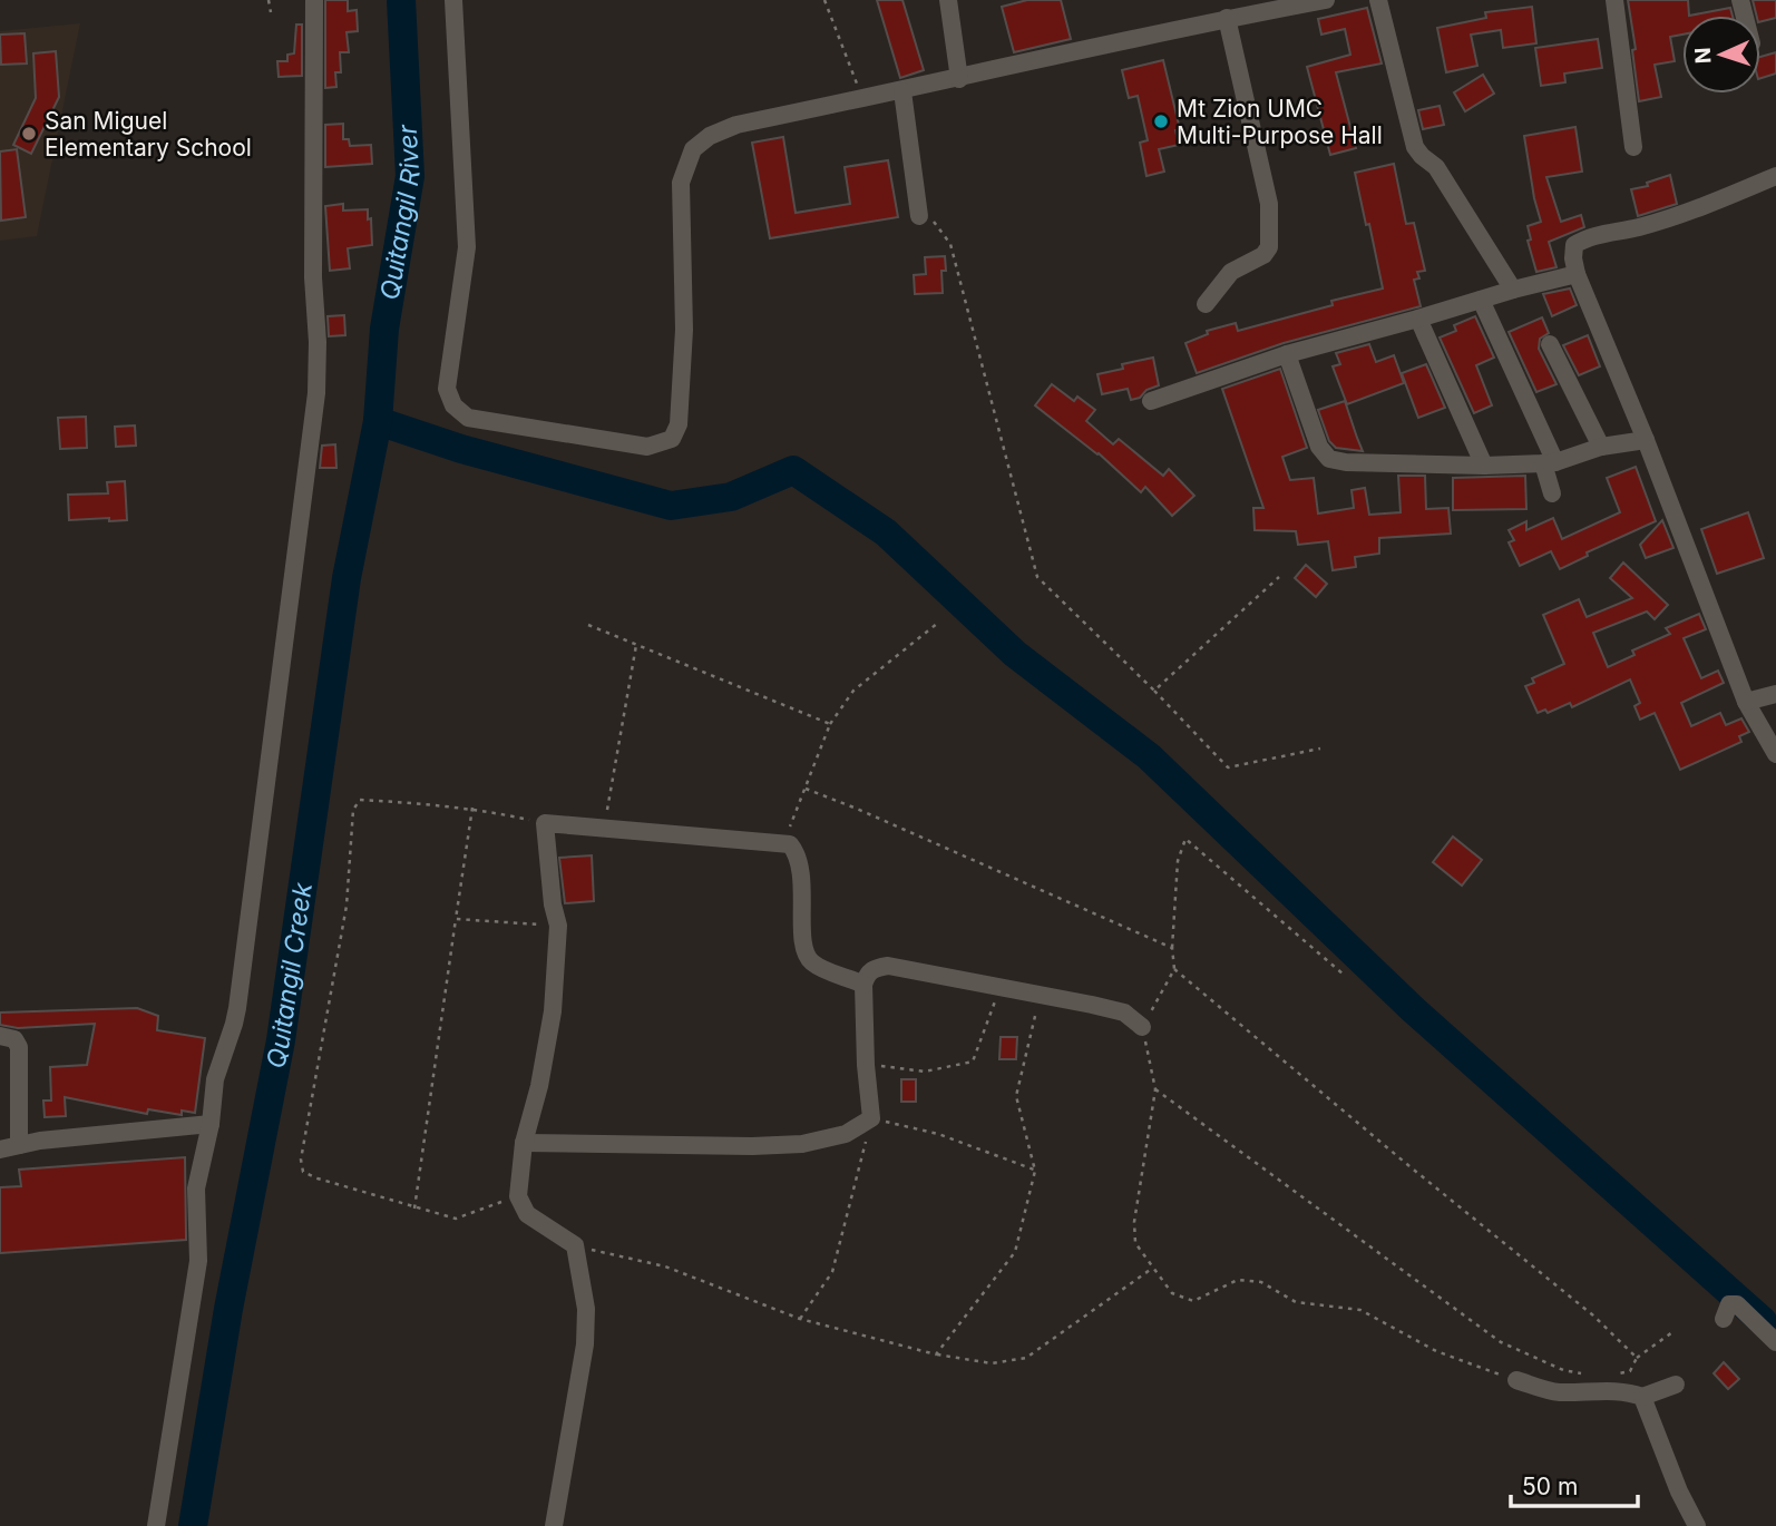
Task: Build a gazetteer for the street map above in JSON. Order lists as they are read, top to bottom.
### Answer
{
  "water": ["Quitangil River", "Quitangil Creek"],
  "places": ["Mt Zion UMC Multi-Purpose Hall", "San Miguel Elementary School"],
  "scale_bar": "50 m",
  "north": "left"
}
